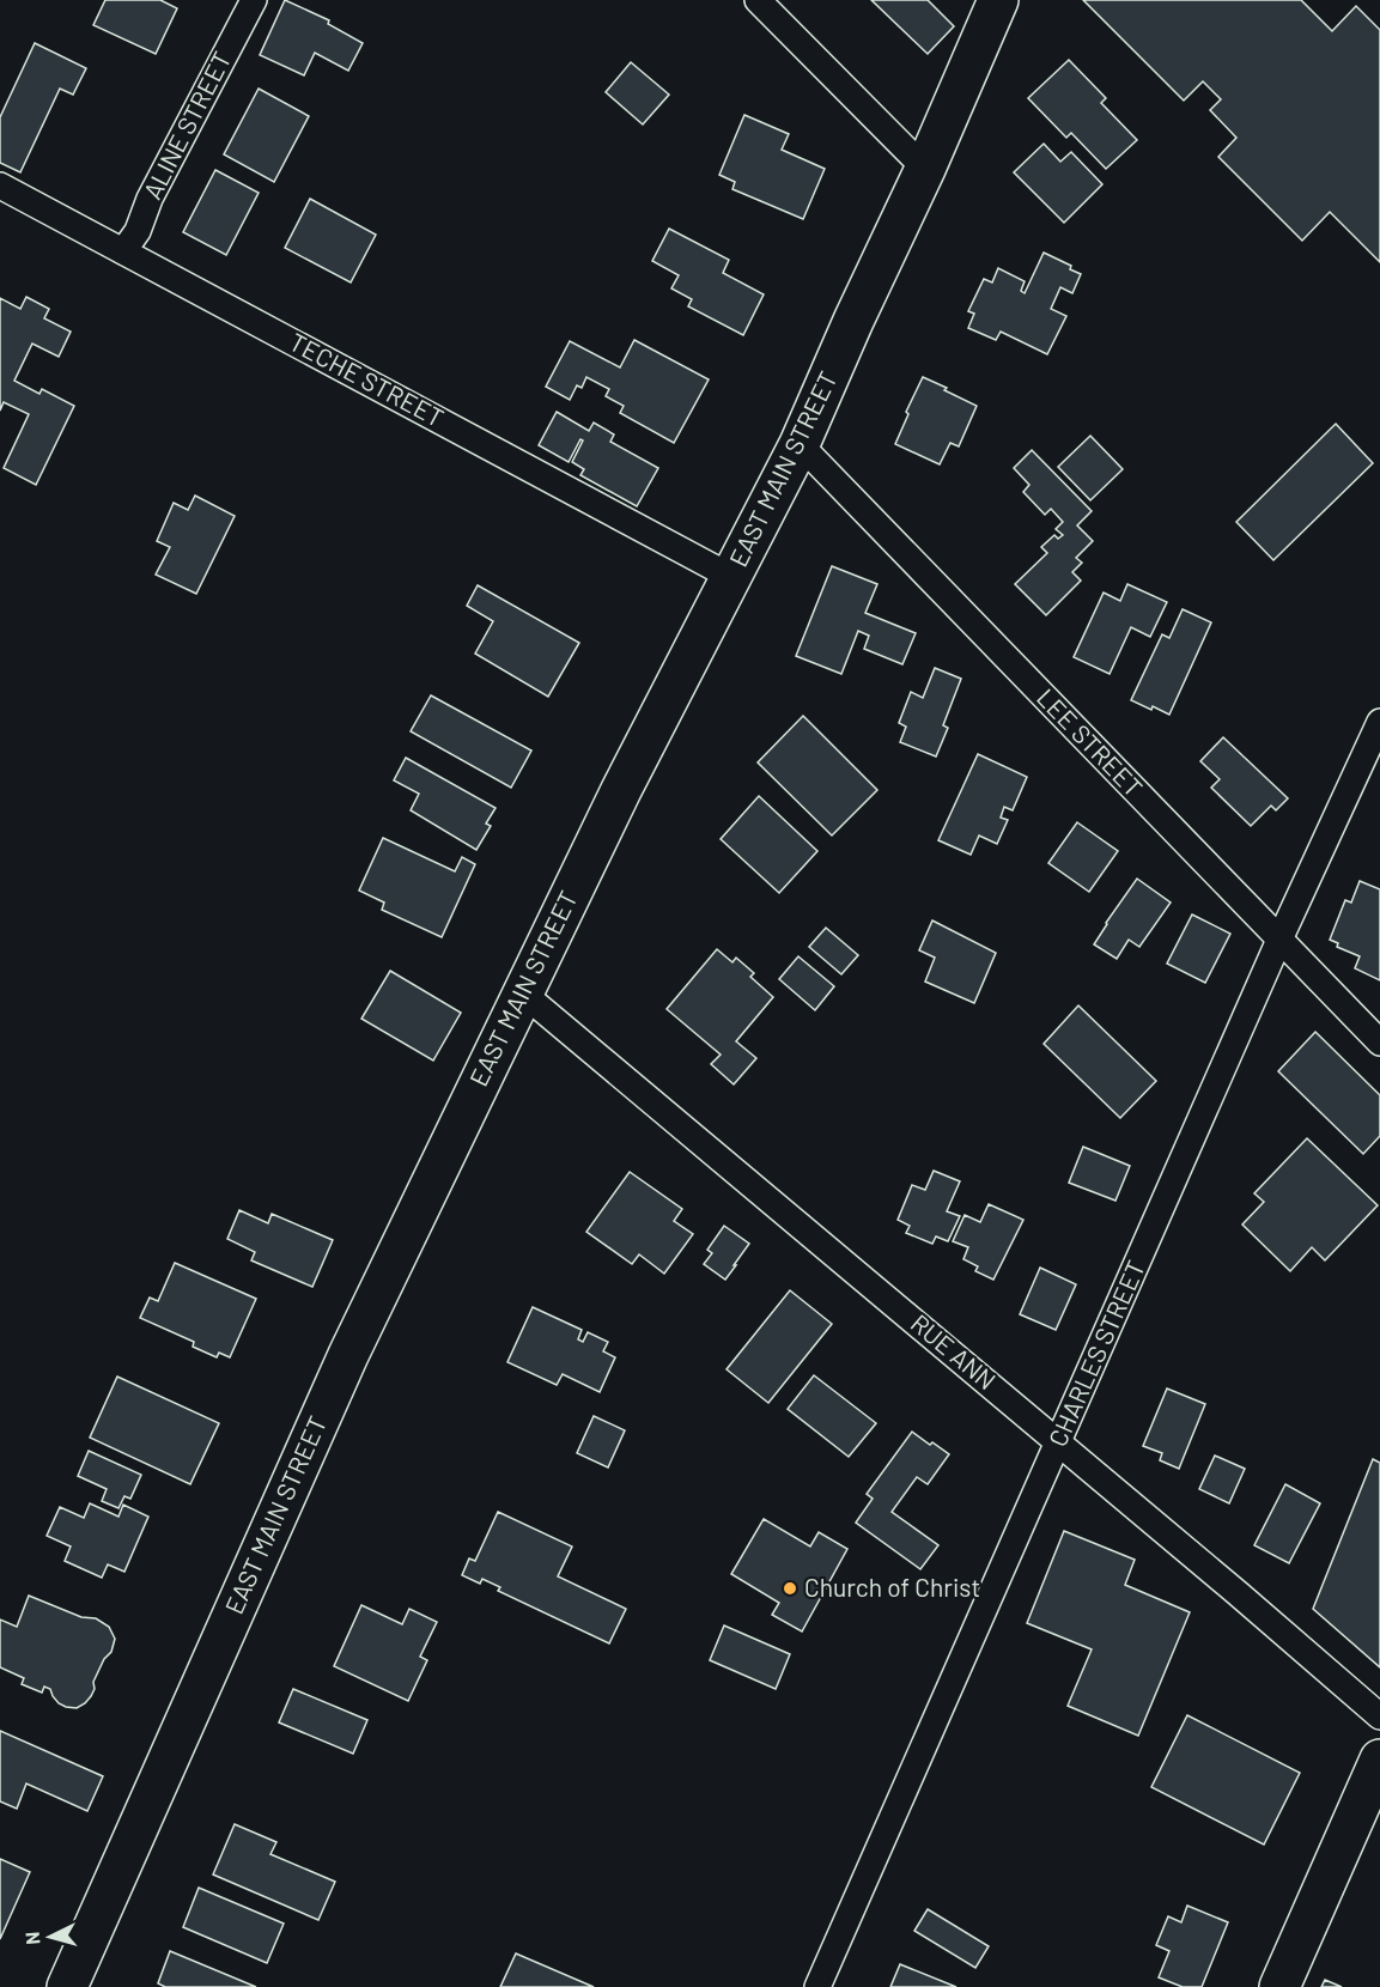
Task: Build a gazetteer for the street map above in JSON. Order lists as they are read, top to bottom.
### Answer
{
  "streets": {
    "main road": ["EAST MAIN STREET"],
    "street": [
      "ALINE STREET",
      "TECHE STREET",
      "LEE STREET",
      "RUE ANN",
      "CHARLES STREET"
    ]
  },
  "crossings": [
    ["ALINE STREET", "TECHE STREET"],
    ["TECHE STREET", "EAST MAIN STREET"],
    ["EAST MAIN STREET", "LEE STREET"],
    ["EAST MAIN STREET", "RUE ANN"],
    ["LEE STREET", "CHARLES STREET"],
    ["RUE ANN", "CHARLES STREET"]
  ],
  "places": ["Church of Christ"],
  "north": "left"
}
